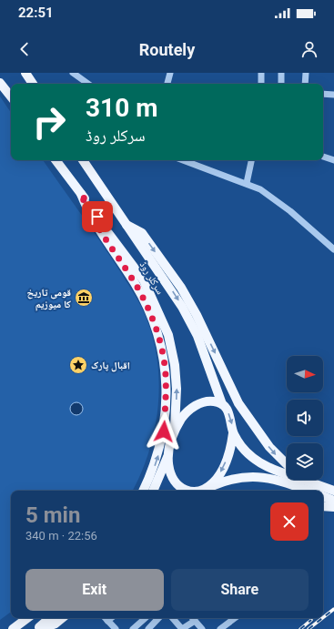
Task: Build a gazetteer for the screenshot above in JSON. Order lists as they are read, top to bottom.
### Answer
{
  "streets": {
    "main road": ["سرکلر روڈ"]
  },
  "places": {
    "museum": ["قومی تاریخ کا میوزیم"],
    "place": ["اقبال پارک"]
  },
  "north": "right",
  "page": {
    "status": "22:51",
    "header": "Routely",
    "turn": ["310 m", "سرکلر روڈ"],
    "heading": ["5 min", "340 m · 22:56"],
    "buttons": ["Exit", "Share"]
  }
}
